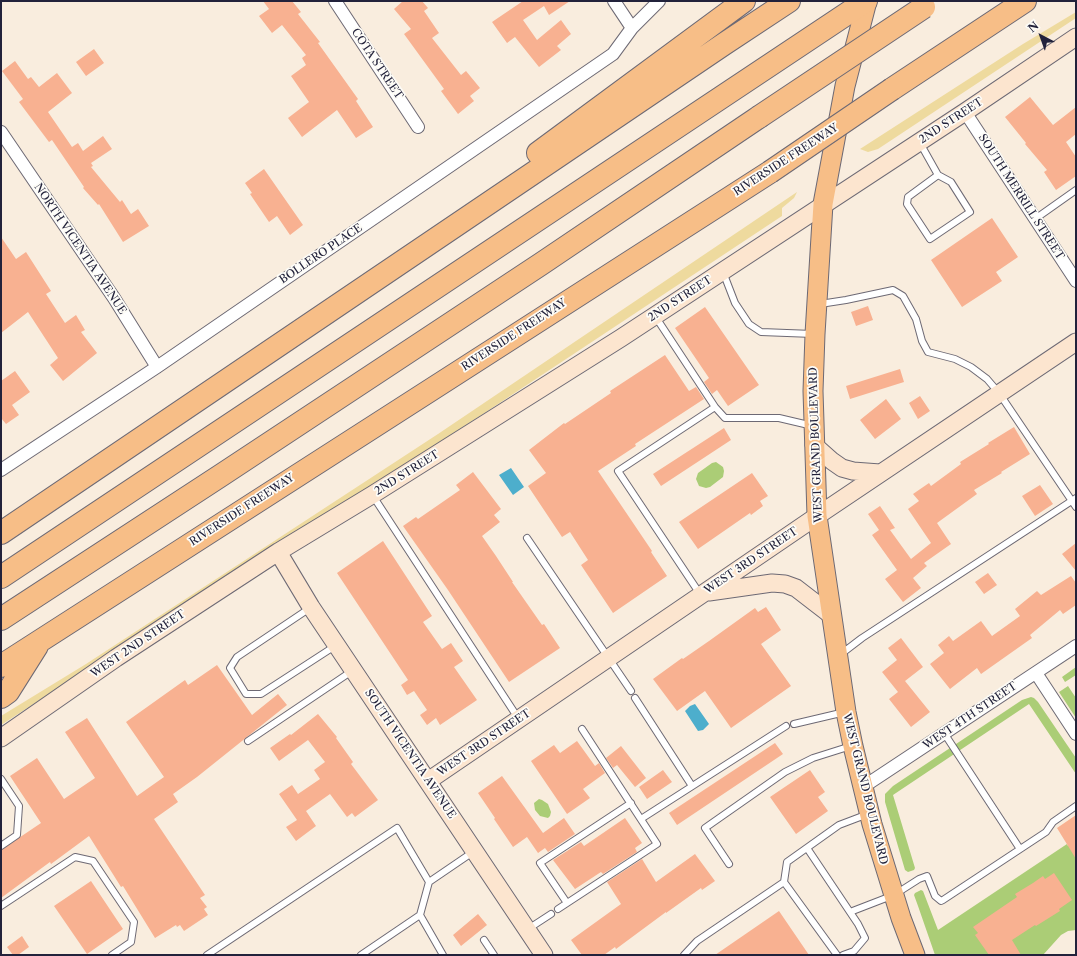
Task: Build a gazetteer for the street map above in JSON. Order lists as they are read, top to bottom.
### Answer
{
  "streets": {
    "highway": ["RIVERSIDE FREEWAY"],
    "main road": ["WEST GRAND BOULEVARD"],
    "street": [
      "COTA STREET",
      "2ND STREET",
      "SOUTH MERRILL STREET",
      "NORTH VICENTIA AVENUE",
      "BOLLERO PLACE",
      "WEST 3RD STREET",
      "WEST 2ND STREET",
      "WEST 4TH STREET",
      "SOUTH VICENTIA AVENUE"
    ]
  },
  "crossings": [
    ["2ND STREET", "SOUTH MERRILL STREET"],
    ["2ND STREET", "WEST GRAND BOULEVARD"],
    ["2ND STREET", "WEST 2ND STREET"],
    ["2ND STREET", "SOUTH VICENTIA AVENUE"],
    ["NORTH VICENTIA AVENUE", "BOLLERO PLACE"],
    ["WEST GRAND BOULEVARD", "WEST 3RD STREET"],
    ["WEST GRAND BOULEVARD", "WEST 4TH STREET"],
    ["WEST 3RD STREET", "SOUTH VICENTIA AVENUE"],
    ["WEST 2ND STREET", "SOUTH VICENTIA AVENUE"]
  ],
  "north": "top left"
}
